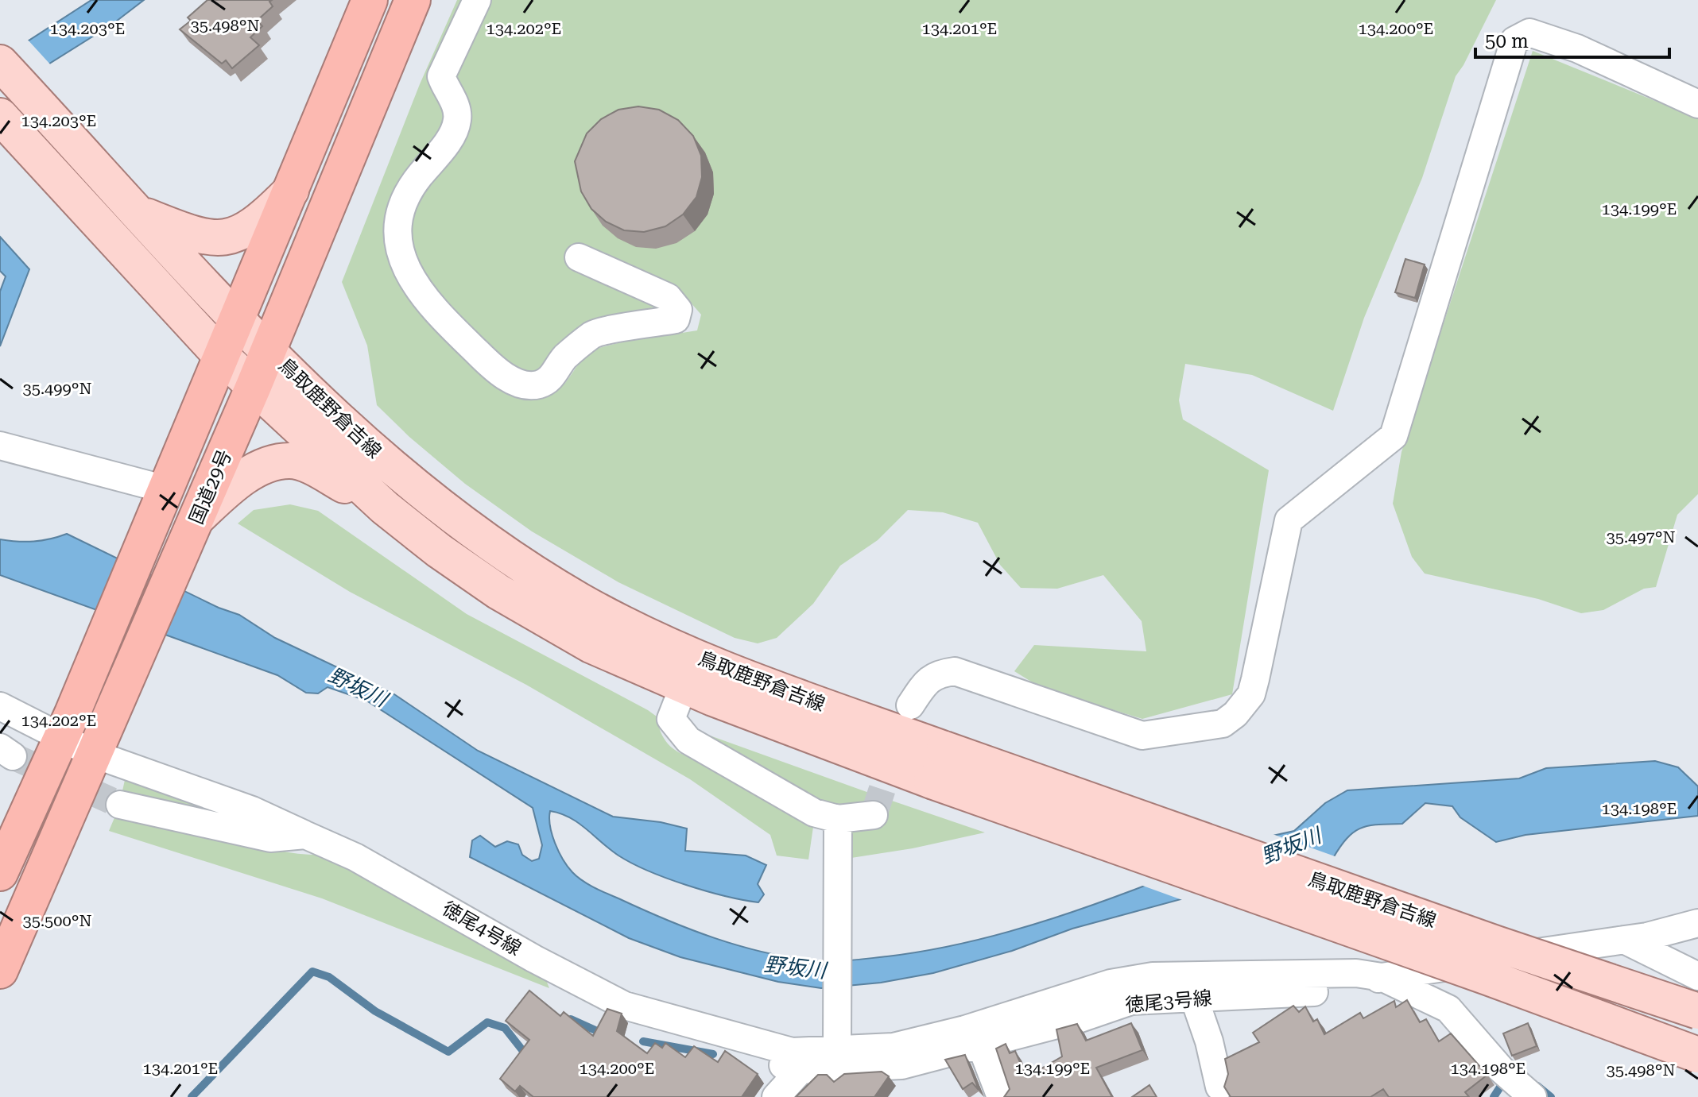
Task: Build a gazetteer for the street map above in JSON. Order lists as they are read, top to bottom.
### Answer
{
  "streets": {
    "highway": ["国道29号"],
    "main road": ["鳥取鹿野倉吉線"],
    "street": ["徳尾4号線", "徳尾3号線"]
  },
  "crossings": [
    ["鳥取鹿野倉吉線", "国道29号"],
    ["徳尾4号線", "徳尾3号線"]
  ],
  "water": ["野坂川"],
  "scale_bar": "50 m",
  "coordinates": [
    "35.498°N",
    "134.202°E",
    "134.201°E",
    "134.200°E",
    "134.203°E",
    "134.199°E",
    "35.499°N",
    "35.497°N",
    "134.198°E",
    "35.500°N"
  ]
}
